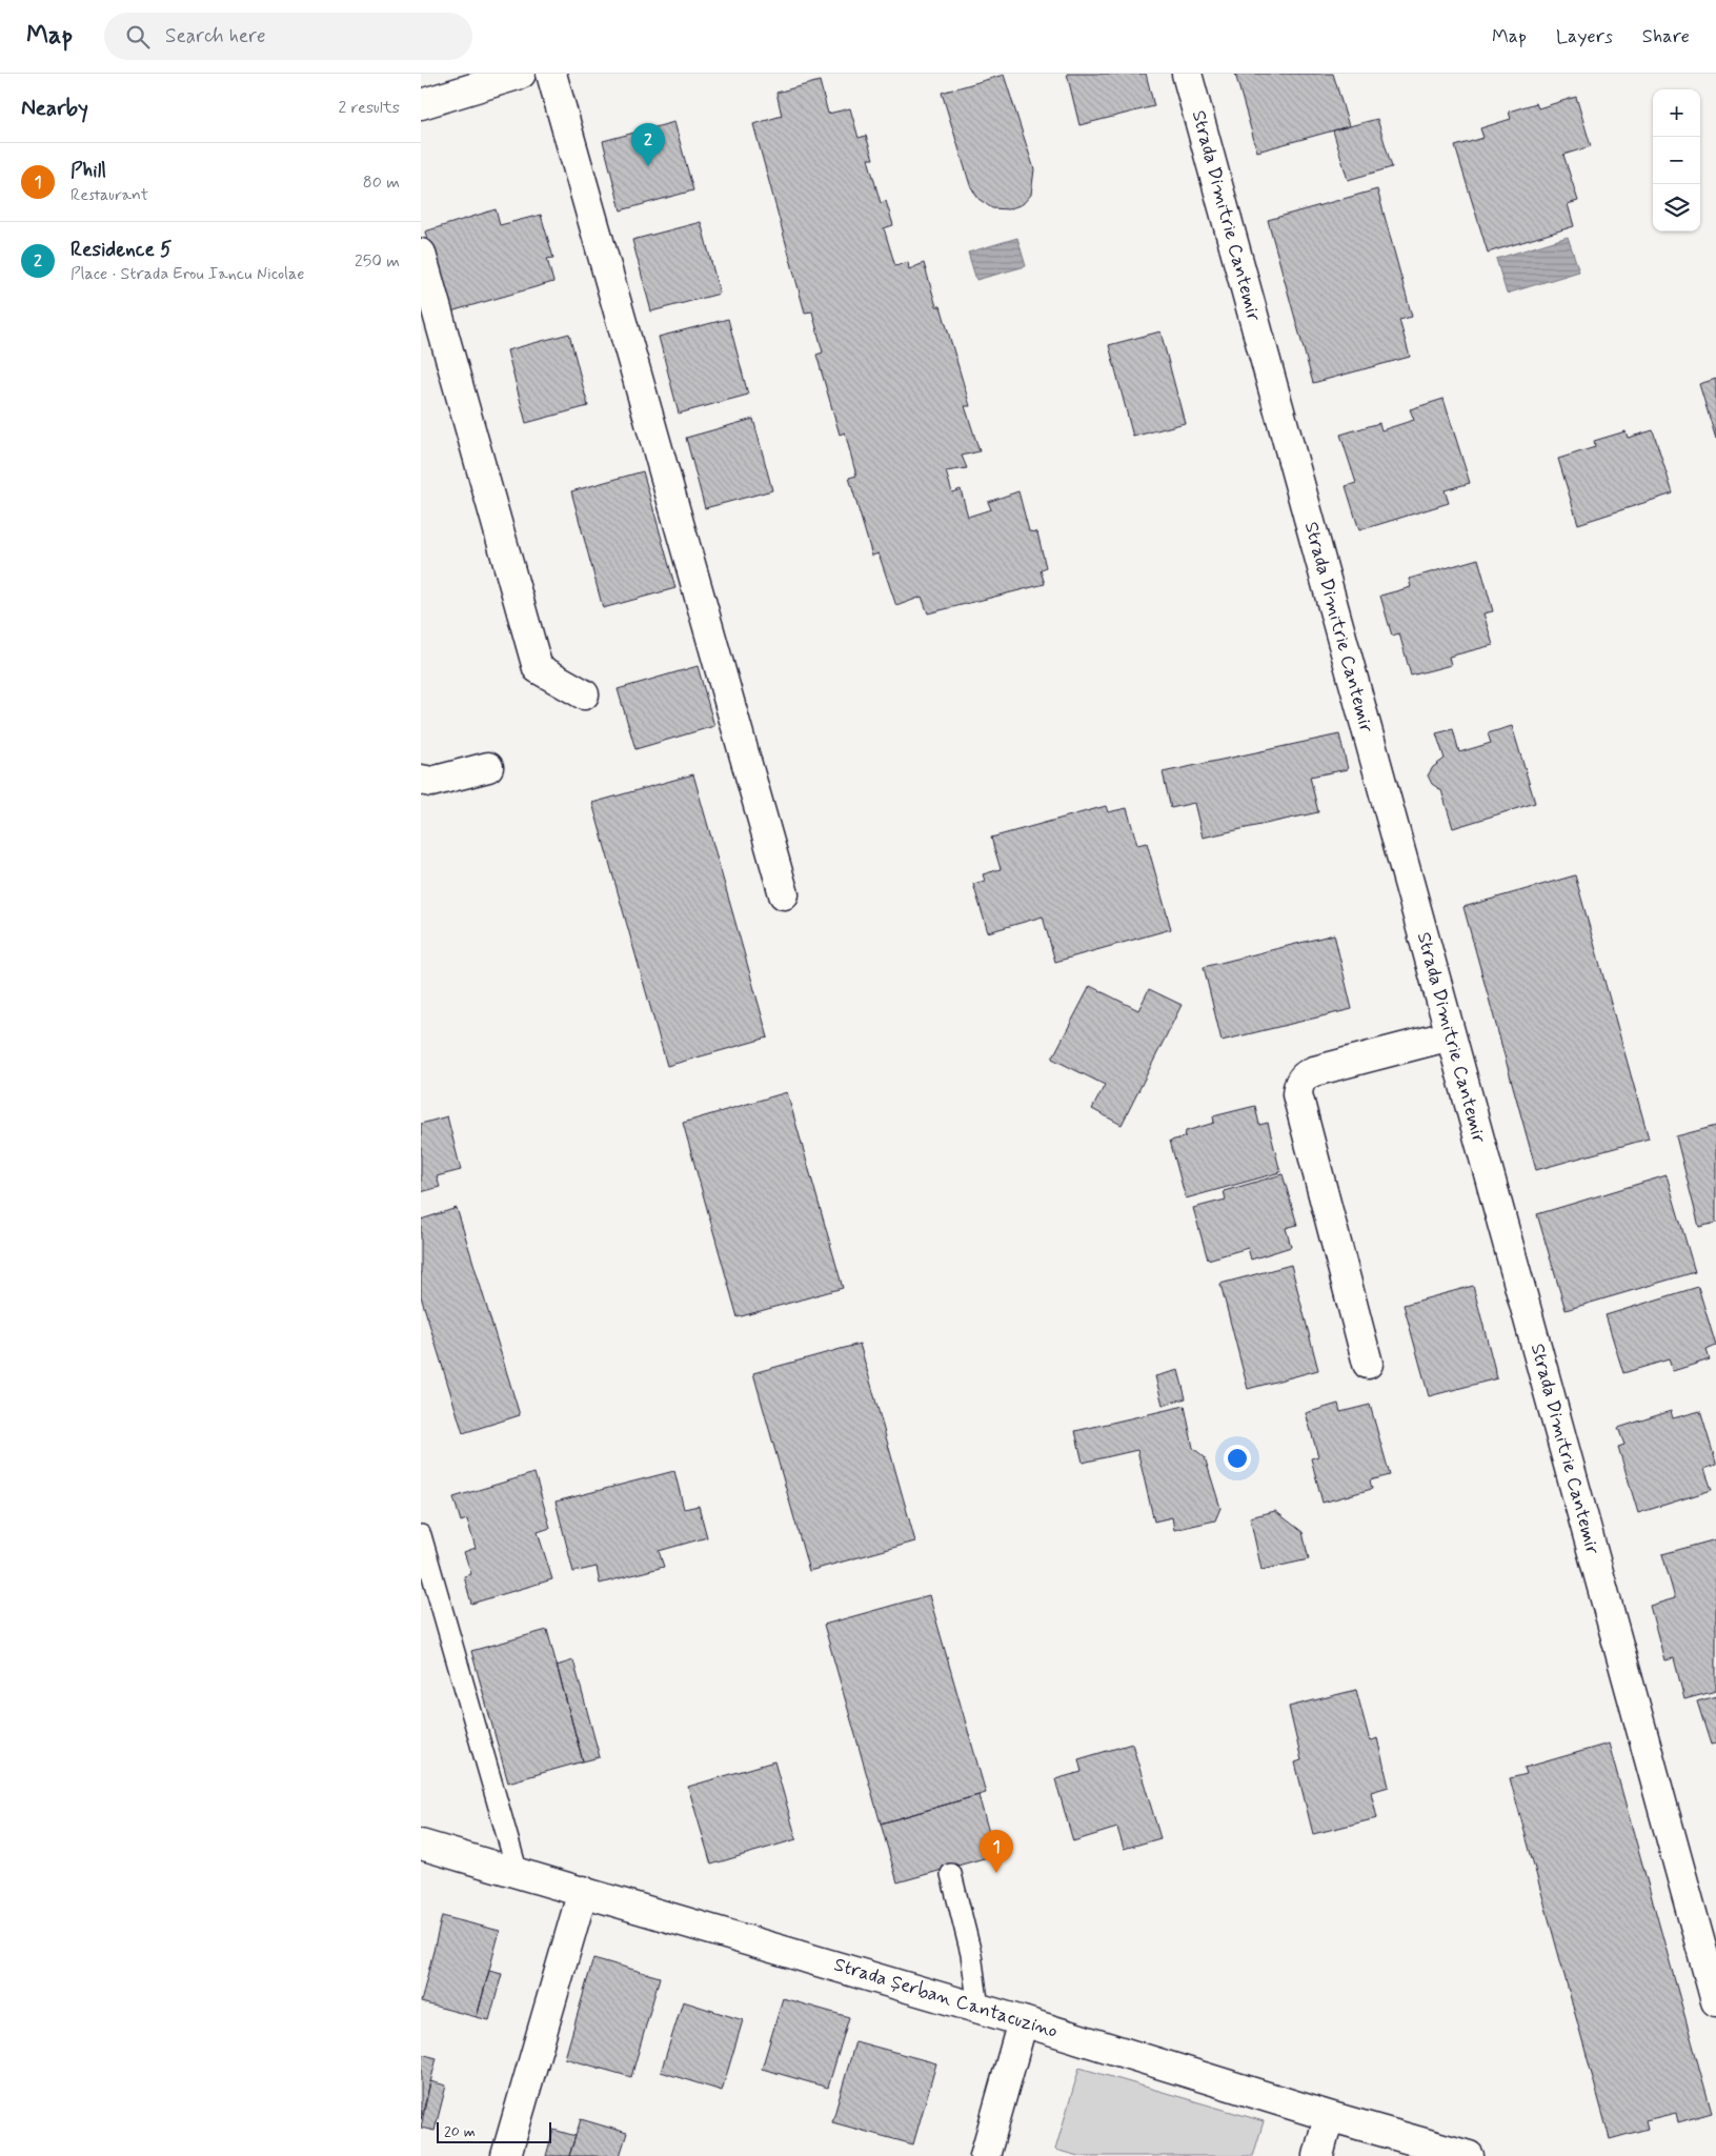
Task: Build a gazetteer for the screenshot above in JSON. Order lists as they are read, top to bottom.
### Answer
{
  "streets": {
    "street": ["Strada Dimitrie Cantemir", "Strada Șerban Cantacuzino"]
  },
  "scale_bar": "20 m",
  "page": {
    "header": "Map",
    "search": "Search here",
    "nav": ["Map", "Layers", "Share"],
    "heading": ["Nearby", "2 results"],
    "map_buttons": ["+", "−"],
    "pins": ["2", "1"],
    "list": [
      {
        "mark": "1",
        "name": "Phill",
        "note": "Restaurant",
        "value": "80 m"
      },
      {
        "mark": "2",
        "name": "Residence 5",
        "note": "Place · Strada Erou Iancu Nicolae",
        "value": "250 m"
      }
    ],
    "scale": "20 m"
  }
}
